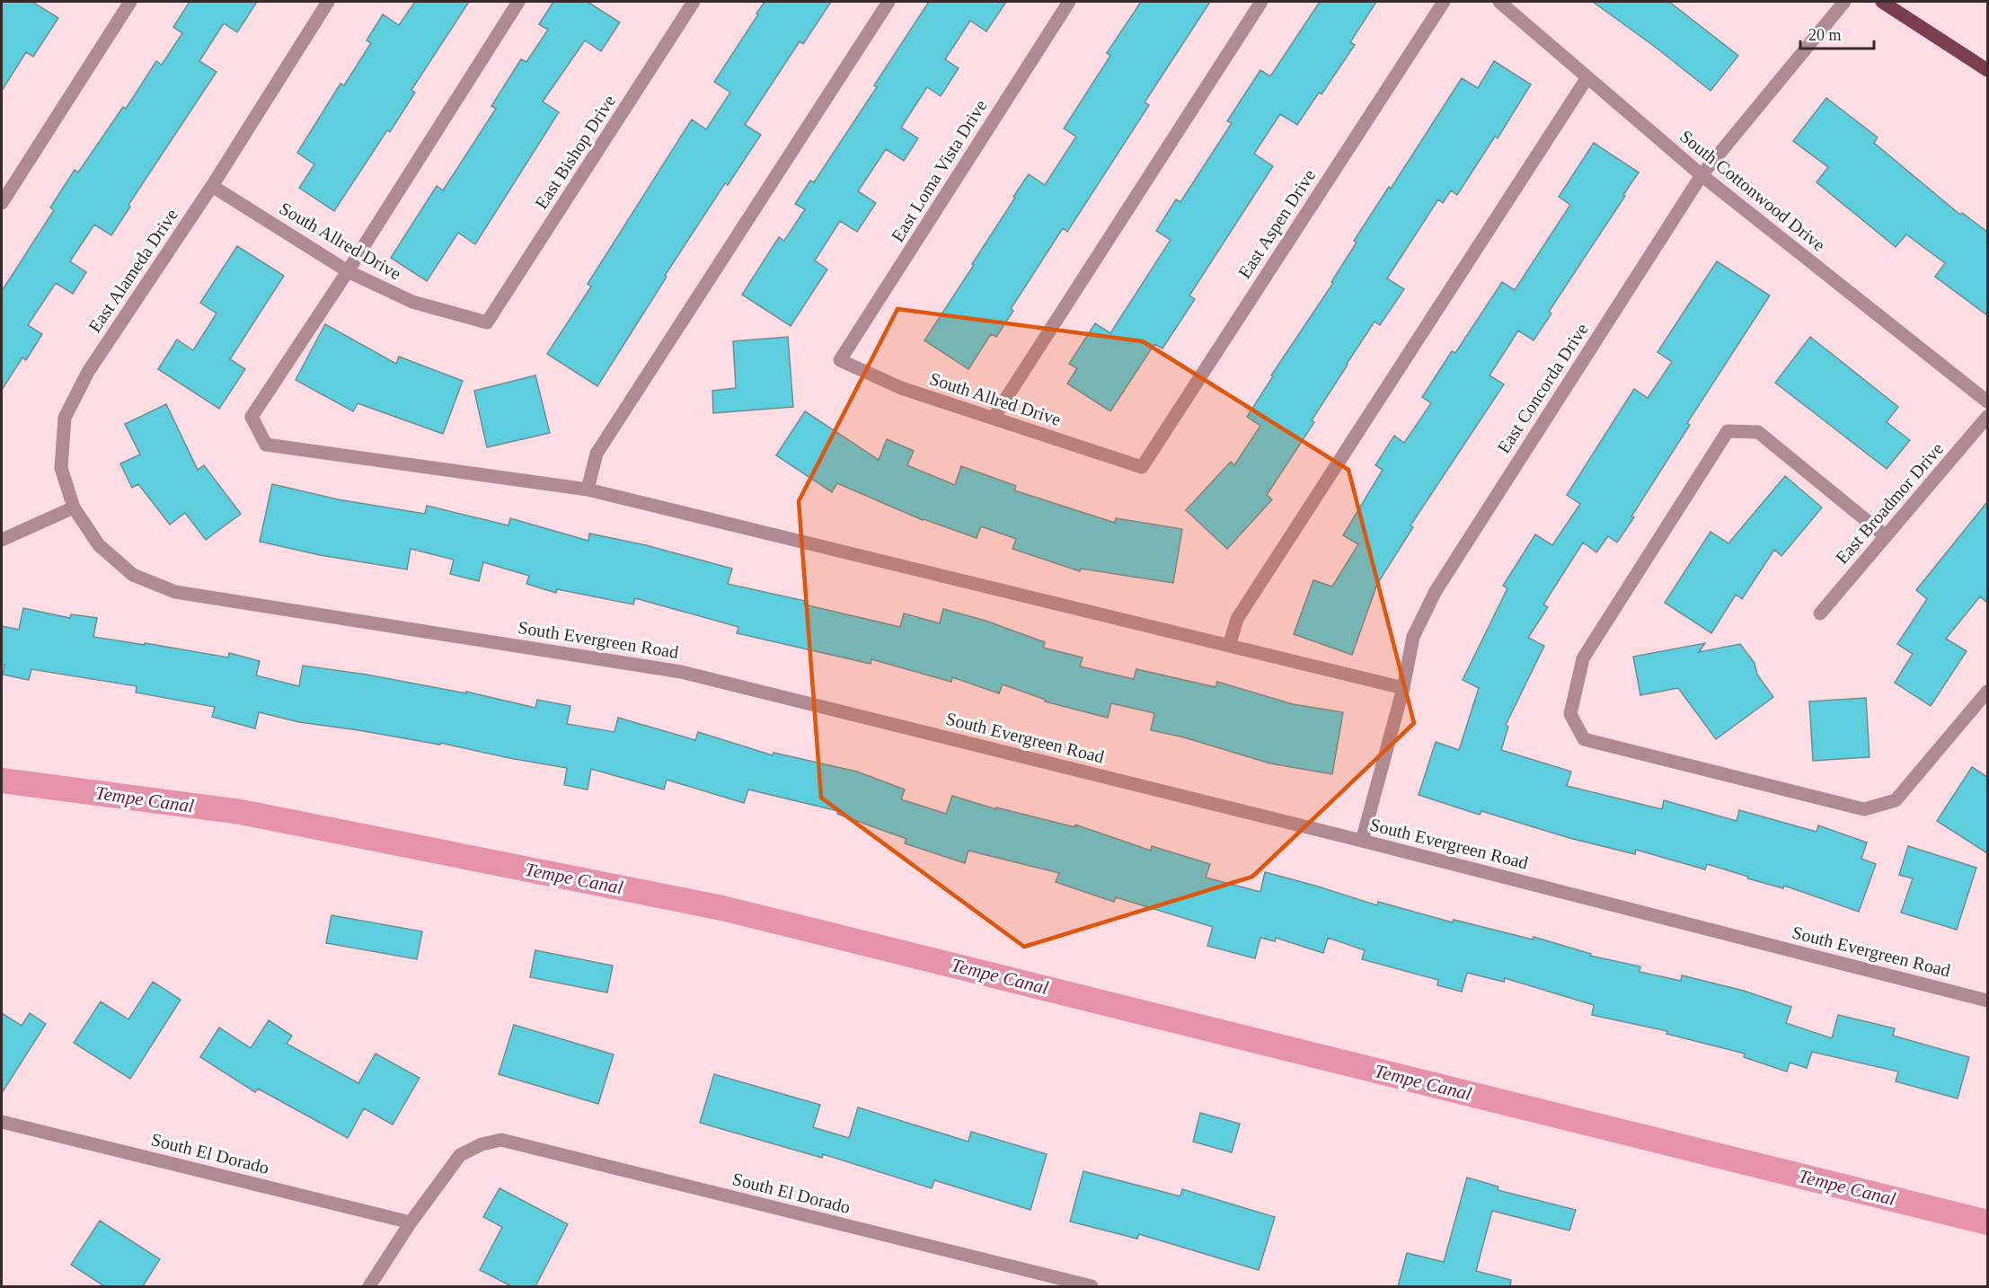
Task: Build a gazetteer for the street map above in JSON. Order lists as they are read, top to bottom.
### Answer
{
  "streets": {
    "street": [
      "East Bishop Drive",
      "East Loma Vista Drive",
      "South Cottonwood Drive",
      "East Aspen Drive",
      "South Allred Drive",
      "East Alameda Drive",
      "East Concorda Drive",
      "East Broadmor Drive",
      "South Evergreen Road",
      "South El Dorado"
    ]
  },
  "crossings": [
    ["East Bishop Drive", "South Allred Drive"],
    ["East Loma Vista Drive", "South Allred Drive"],
    ["South Cottonwood Drive", "East Concorda Drive"],
    ["East Aspen Drive", "South Allred Drive"],
    ["South Allred Drive", "East Alameda Drive"],
    ["East Alameda Drive", "South Evergreen Road"],
    ["East Concorda Drive", "South Evergreen Road"]
  ],
  "water": ["Tempe Canal"],
  "scale_bar": "20 m"
}
